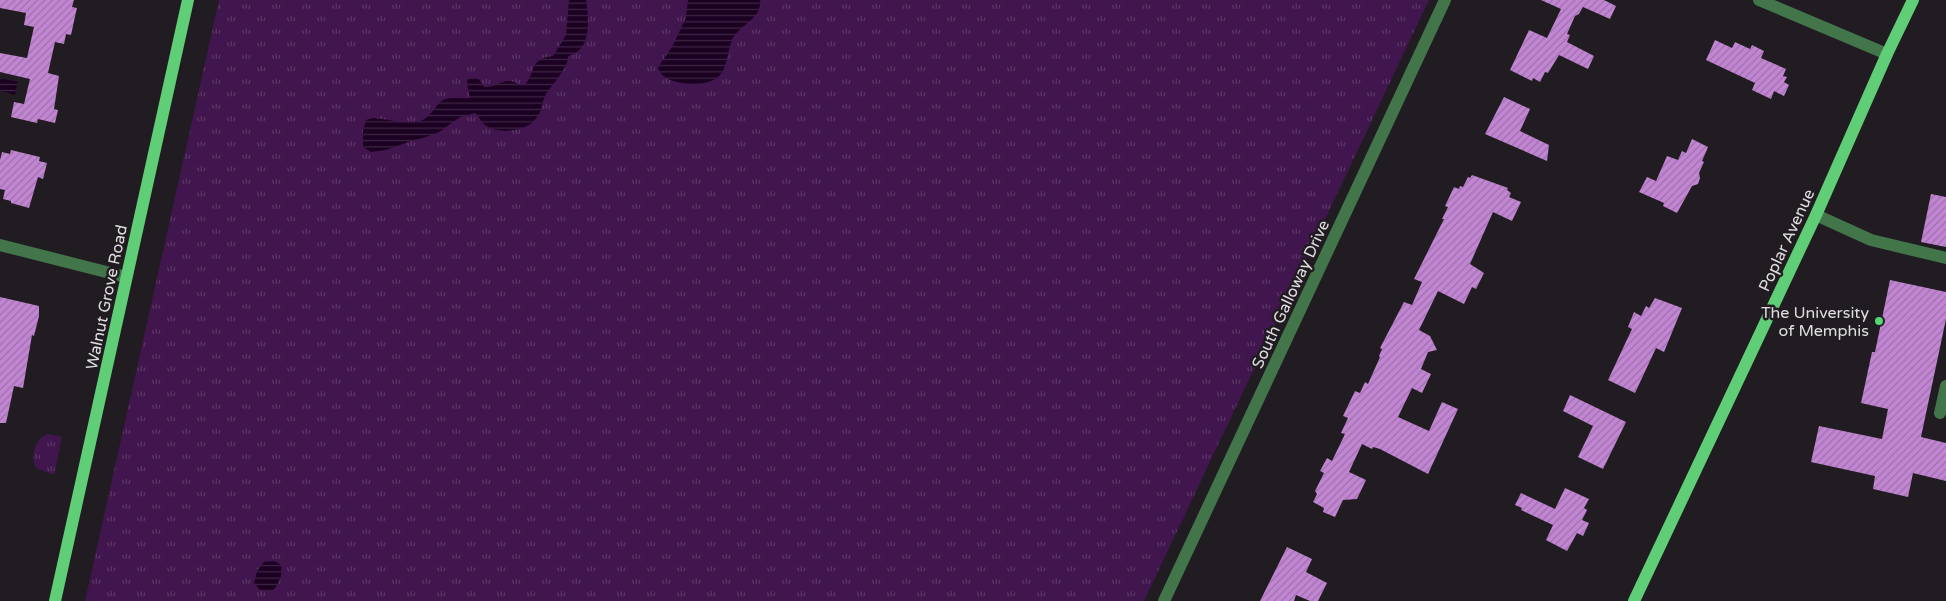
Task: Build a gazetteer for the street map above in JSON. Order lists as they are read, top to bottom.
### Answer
{
  "streets": {
    "main road": ["Poplar Avenue", "Walnut Grove Road"],
    "street": ["South Galloway Drive"]
  },
  "places": ["The University of Memphis"]
}
